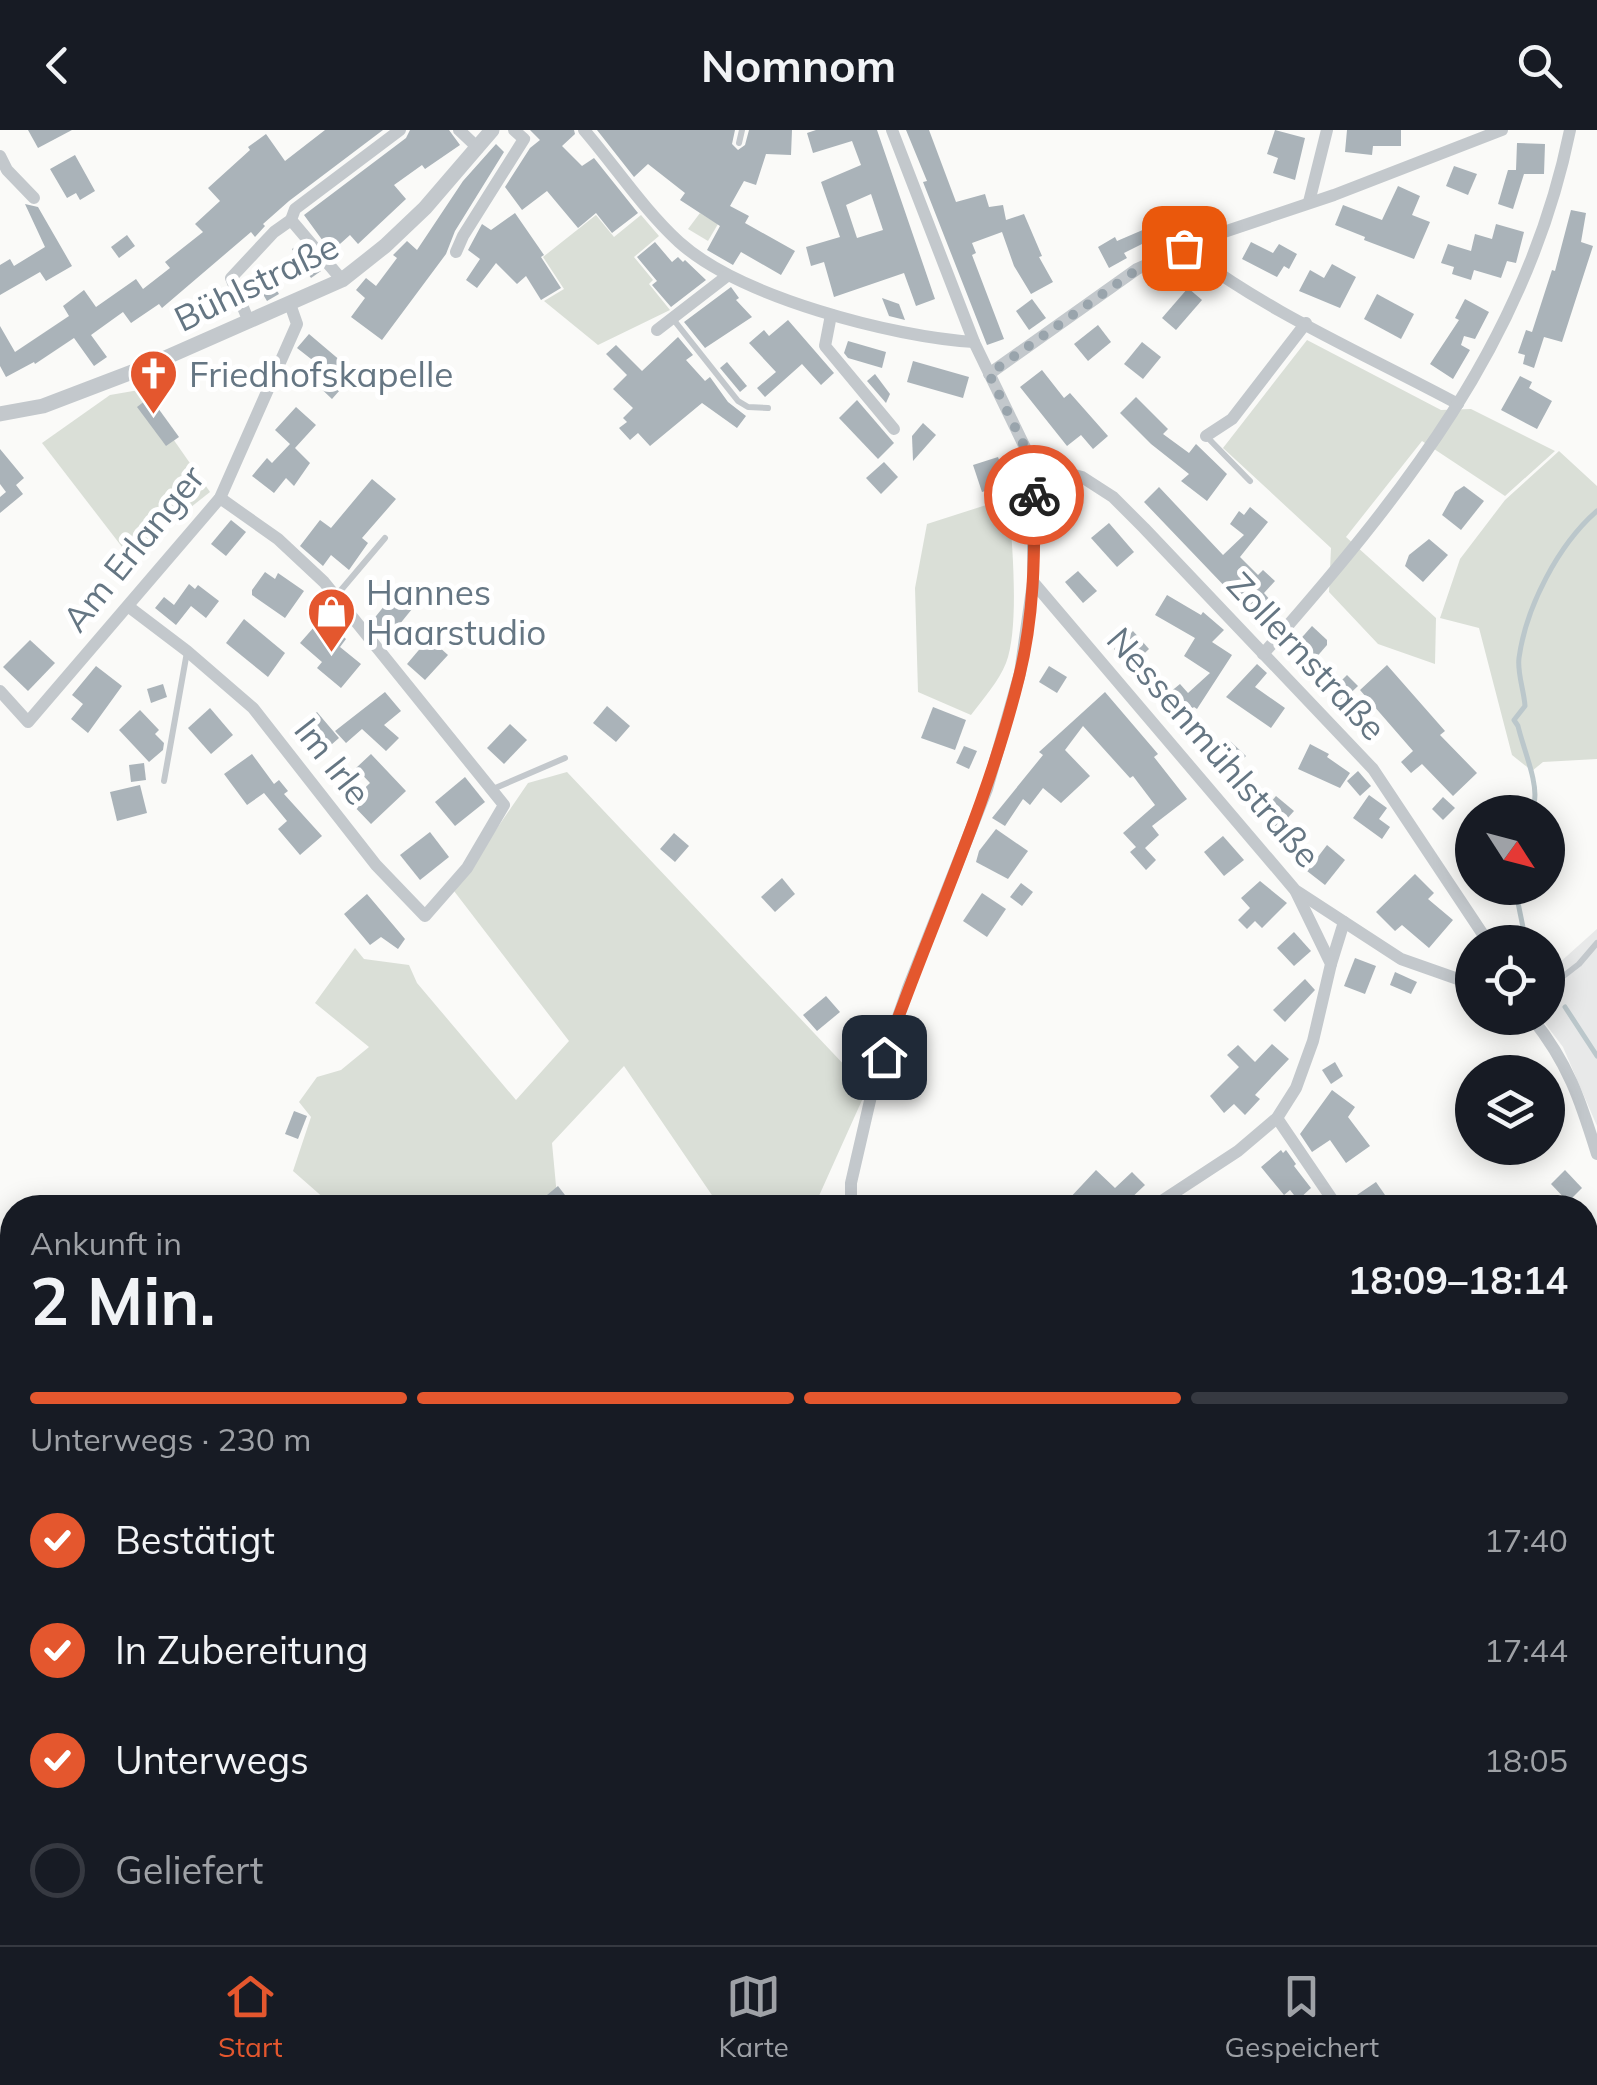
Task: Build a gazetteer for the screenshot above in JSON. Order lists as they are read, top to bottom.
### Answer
{
  "streets": {
    "street": [
      "Bühlstraße",
      "Am Erlanger",
      "Zollernstraße",
      "Nessenmühlstraße",
      "Im Irle"
    ]
  },
  "crossings": [
    ["Bühlstraße", "Am Erlanger"],
    ["Am Erlanger", "Im Irle"]
  ],
  "places": {
    "church": ["Friedhofskapelle"],
    "shop": ["Hannes Haarstudio"]
  },
  "north": "bottom right",
  "page": {
    "header": "Nomnom",
    "heading": ["2 Min.", "Ankunft in", "18:09–18:14"],
    "bar": "Unterwegs · 230 m",
    "list": [
      ["Bestätigt", "17:40"],
      ["In Zubereitung", "17:44"],
      ["Unterwegs", "18:05"],
      "Geliefert"
    ],
    "tabs": ["Start", "Karte", "Gespeichert"]
  }
}
